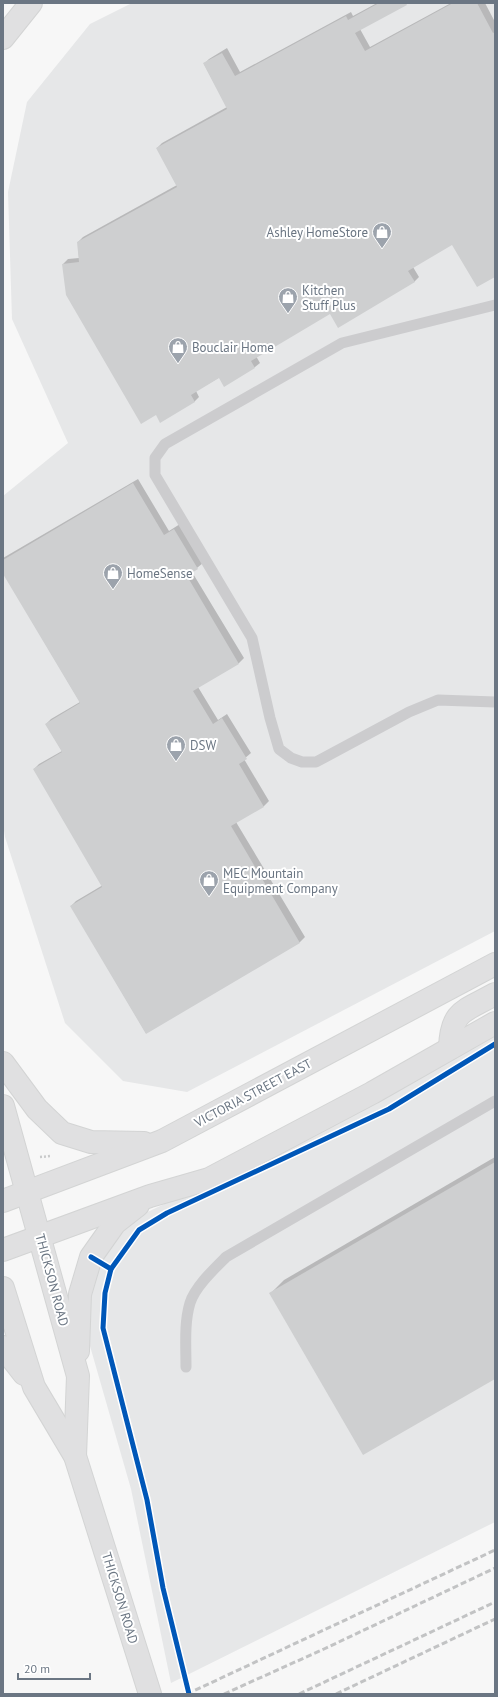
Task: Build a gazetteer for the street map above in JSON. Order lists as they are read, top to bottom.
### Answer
{
  "streets": {
    "main road": ["VICTORIA STREET EAST", "THICKSON ROAD"]
  },
  "crossings": [
    ["VICTORIA STREET EAST", "THICKSON ROAD"]
  ],
  "places": {
    "shop": [
      "Ashley HomeStore",
      "Kitchen Stuff Plus",
      "Bouclair Home",
      "HomeSense",
      "DSW",
      "MEC Mountain Equipment Company"
    ]
  },
  "scale_bar": "20 m"
}
